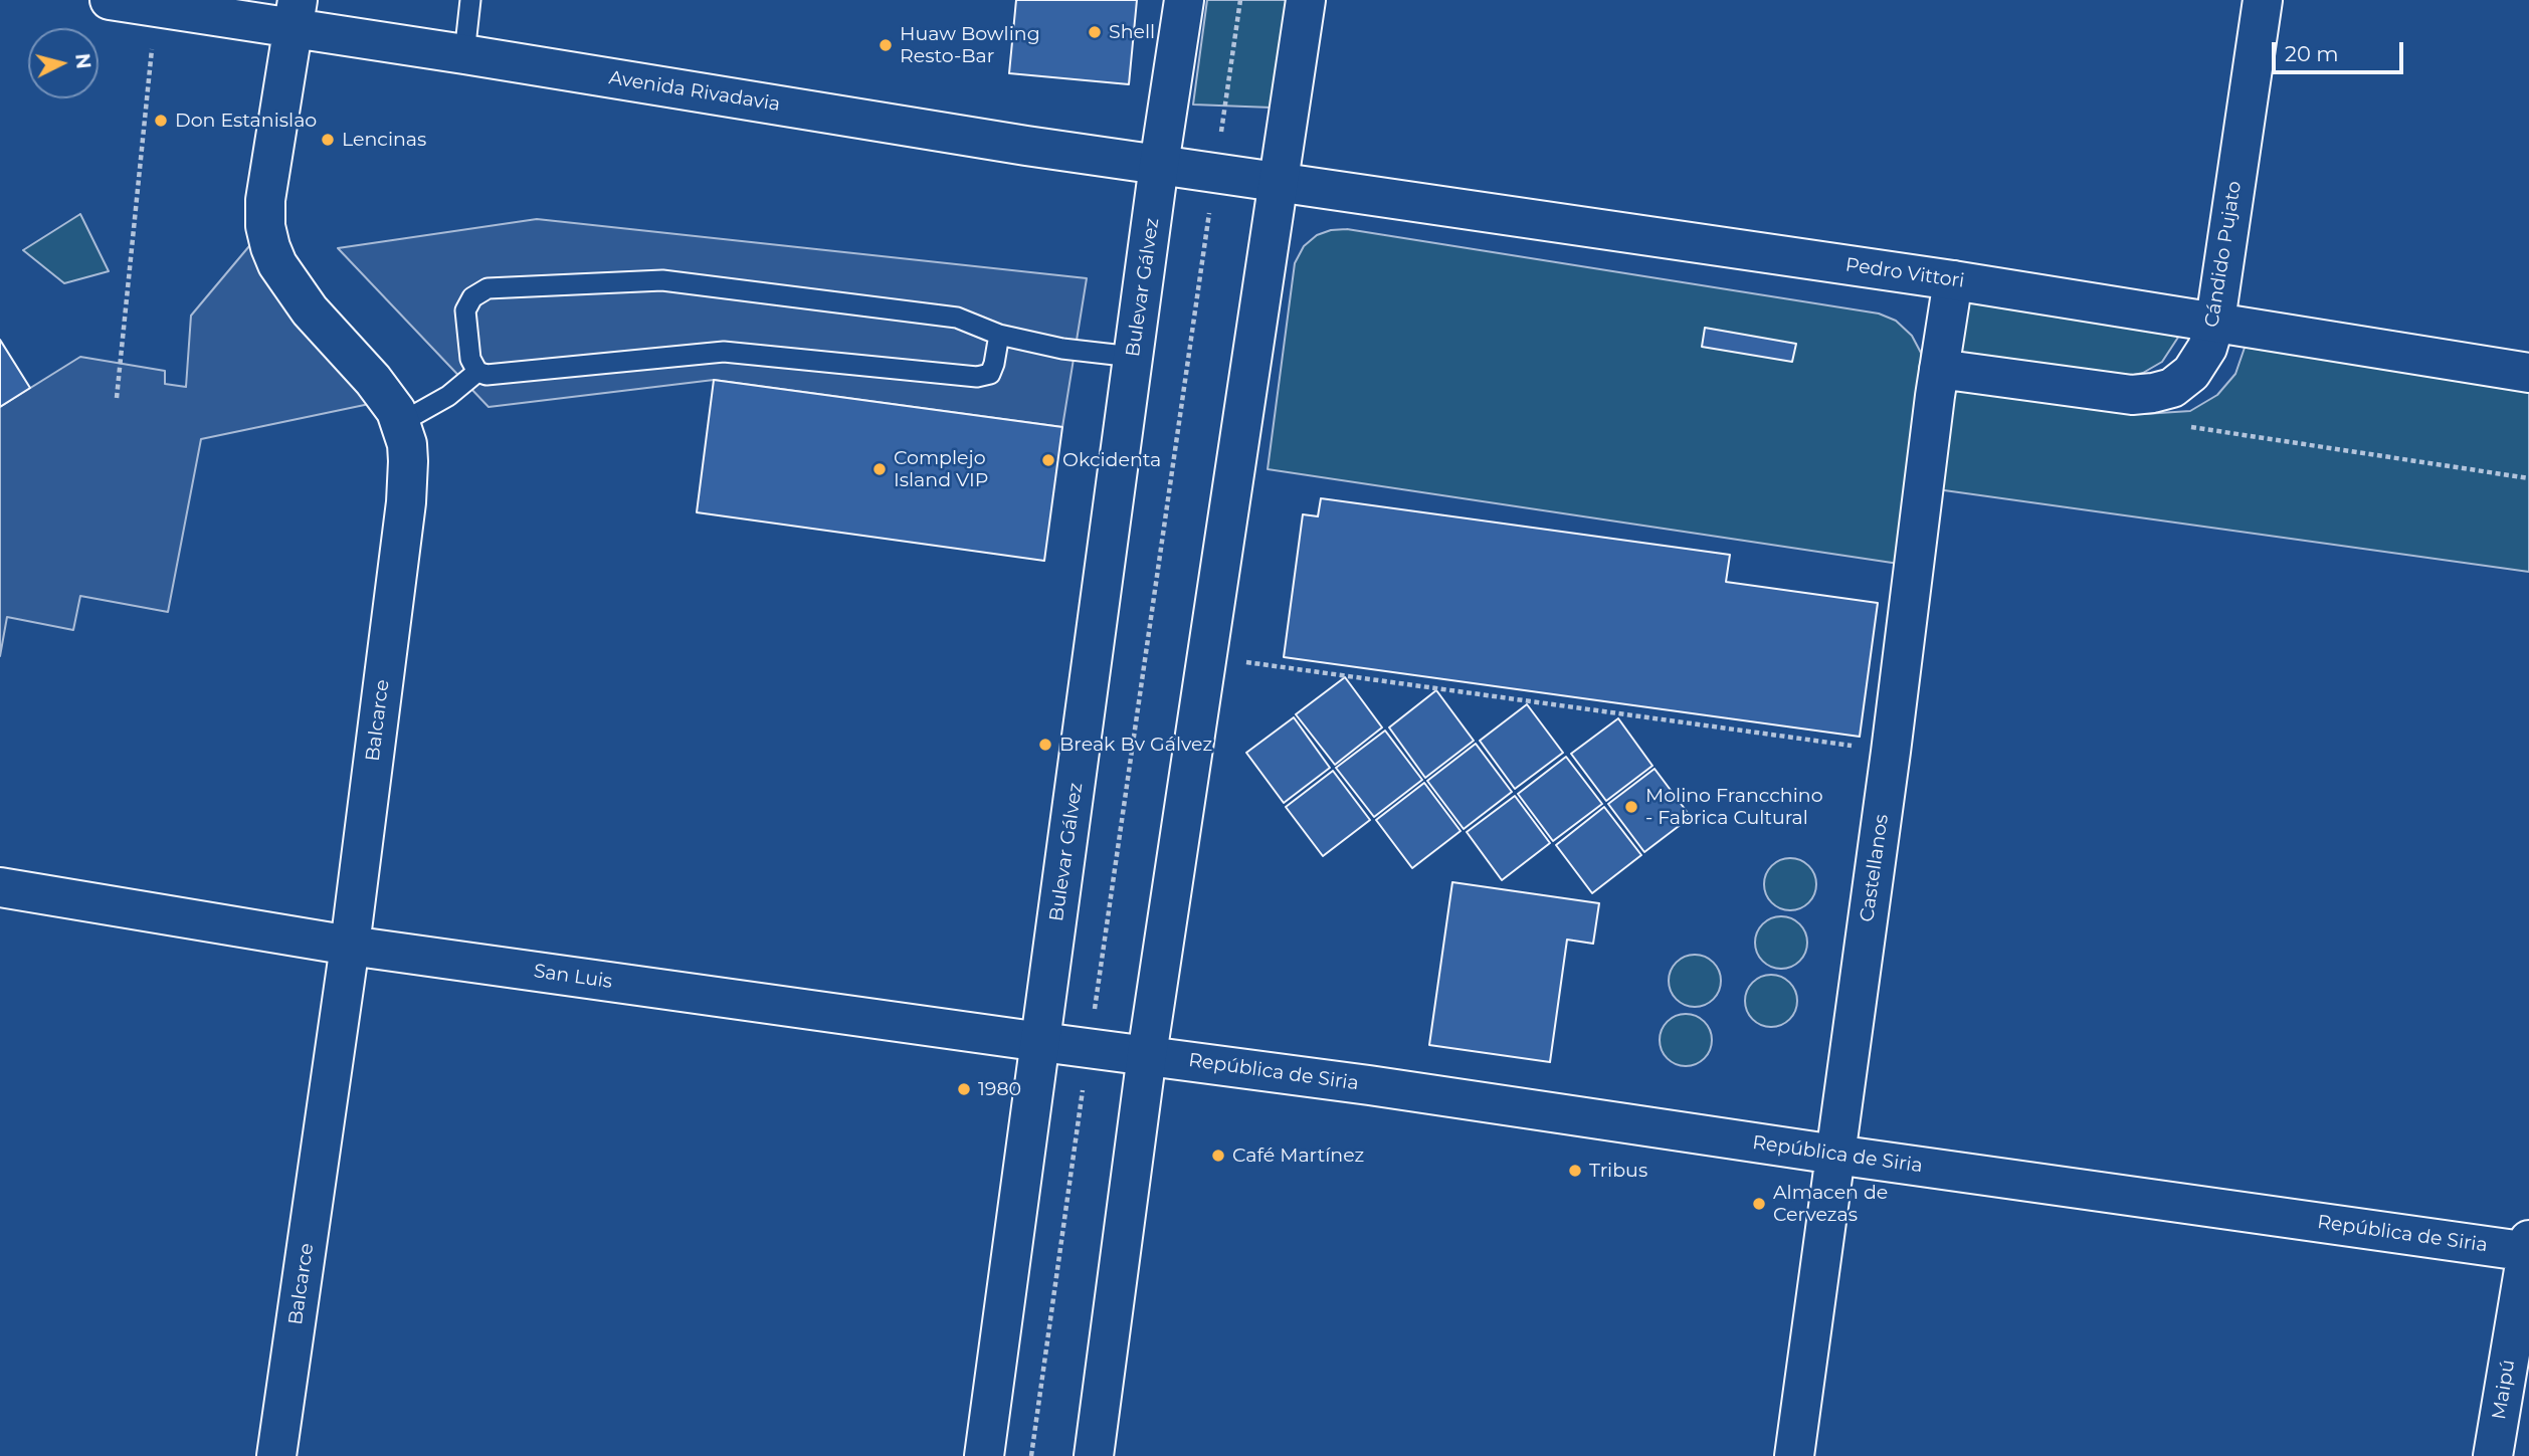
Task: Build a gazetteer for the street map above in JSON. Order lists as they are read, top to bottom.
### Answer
{
  "streets": {
    "street": [
      "Avenida Rivadavia",
      "Cándido Pujato",
      "Pedro Vittori",
      "Bulevar Gálvez",
      "Balcarce",
      "Castellanos",
      "San Luis",
      "República de Siria",
      "Maipú"
    ]
  },
  "crossings": [
    ["Avenida Rivadavia", "Pedro Vittori"],
    ["Avenida Rivadavia", "Bulevar Gálvez"],
    ["Avenida Rivadavia", "Balcarce"],
    ["Cándido Pujato", "Pedro Vittori"],
    ["Cándido Pujato", "Castellanos"],
    ["Pedro Vittori", "Castellanos"],
    ["Bulevar Gálvez", "San Luis"],
    ["Balcarce", "San Luis"],
    ["Castellanos", "República de Siria"],
    ["San Luis", "República de Siria"],
    ["República de Siria", "Maipú"]
  ],
  "places": [
    "Shell",
    "Huaw Bowling Resto-Bar",
    "Don Estanislao",
    "Lencinas",
    "Okcidenta",
    "Complejo Island VIP",
    "Break Bv Gálvez",
    "Molino Francchino - Fabrica Cultural",
    "1980",
    "Café Martínez",
    "Tribus",
    "Almacen de Cervezas"
  ],
  "scale_bar": "20 m",
  "north": "right"
}
